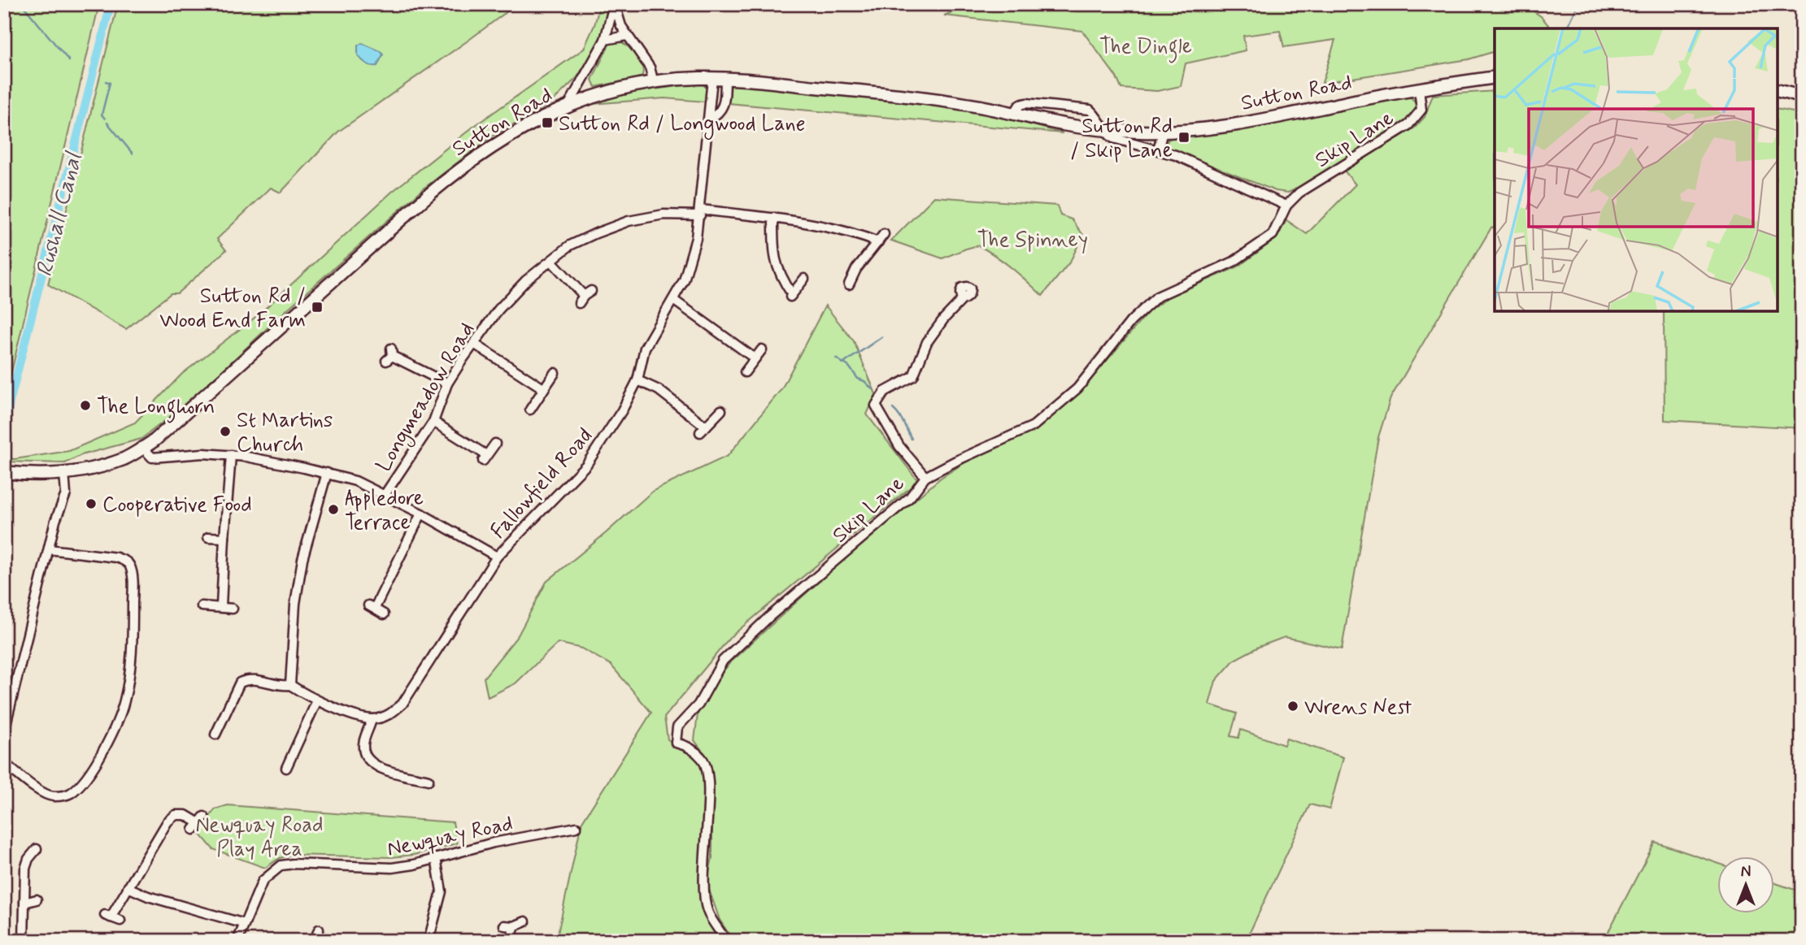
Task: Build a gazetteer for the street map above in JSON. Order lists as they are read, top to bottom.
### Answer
{
  "streets": {
    "main road": ["Sutton Road"],
    "street": [
      "Skip Lane",
      "Longmeadow Road",
      "Fallowfield Road",
      "Newquay Road"
    ]
  },
  "crossings": [
    ["Sutton Road", "Skip Lane"],
    ["Sutton Road", "Fallowfield Road"],
    ["Longmeadow Road", "Fallowfield Road"]
  ],
  "water": ["Rushall Canal"],
  "parks": ["The Dingle", "The Spinney", "Newquay Road Play Area"],
  "places": {
    "transit": ["Sutton Rd / Longwood Lane", "Sutton Rd / Skip Lane", "Sutton Rd / Wood End Farm"],
    "other": [
      "The Longhorn",
      "St Martins Church",
      "Cooperative Food",
      "Appledore Terrace",
      "Wrens Nest"
    ]
  },
  "north": "top"
}
